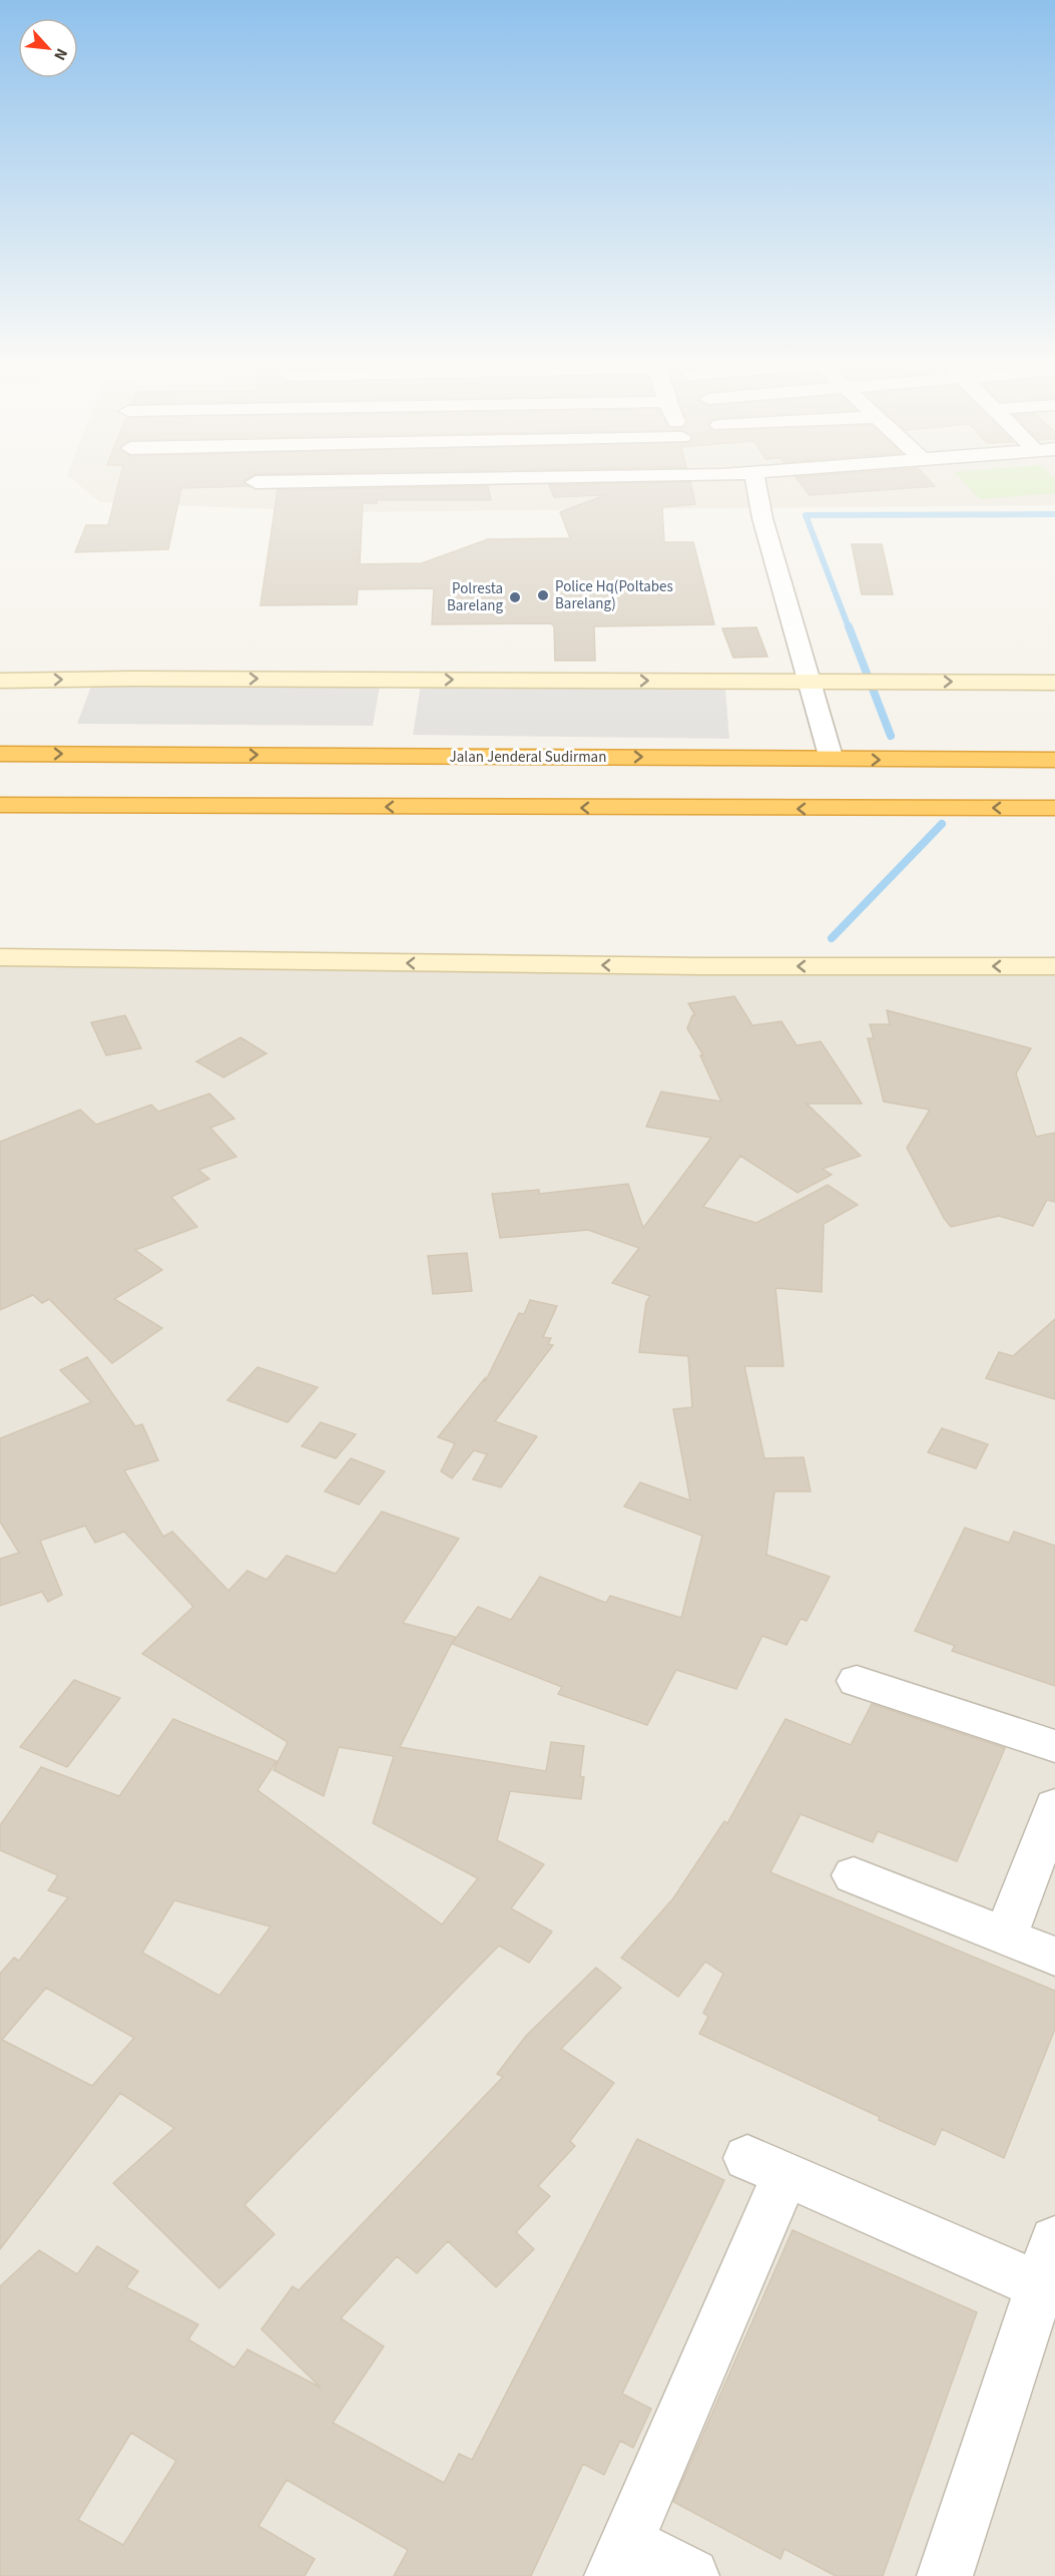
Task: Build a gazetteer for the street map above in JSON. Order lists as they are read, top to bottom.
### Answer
{
  "streets": {
    "highway": ["Jalan Jenderal Sudirman"]
  },
  "places": ["Police Hq(Poltabes Barelang)", "Polresta Barelang"],
  "north": "bottom right"
}
